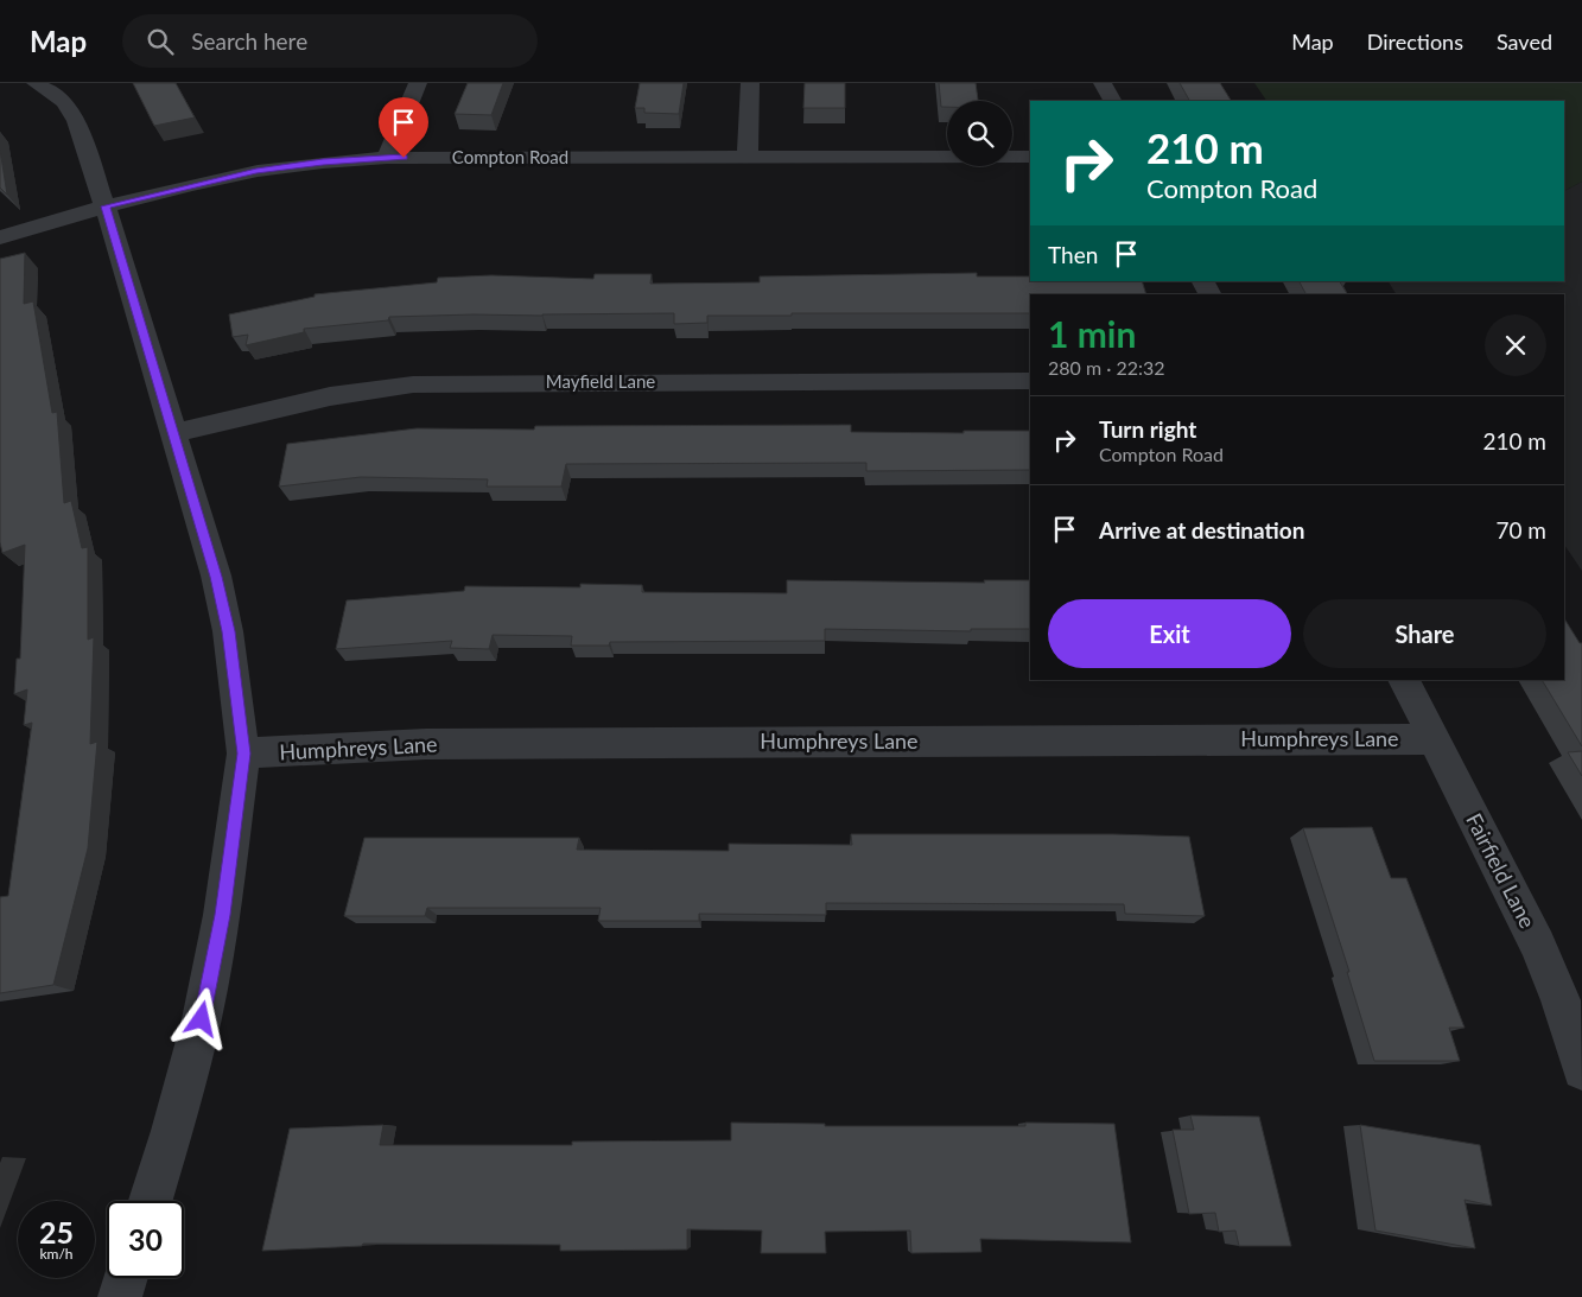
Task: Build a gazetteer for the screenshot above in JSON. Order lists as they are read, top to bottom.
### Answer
{
  "streets": {
    "street": [
      "Compton Road",
      "Mayfield Lane",
      "Humphreys Lane",
      "Fairfield Lane"
    ]
  },
  "crossings": [
    ["Humphreys Lane", "Fairfield Lane"]
  ],
  "page": {
    "header": "Map",
    "search": "Search here",
    "nav": ["Map", "Directions", "Saved"],
    "turn": ["210 m", "Compton Road"],
    "then": "Then",
    "heading": ["1 min", "280 m · 22:32"],
    "list": [
      {
        "name": "Turn right",
        "note": "Compton Road",
        "value": "210 m"
      },
      {
        "name": "Arrive at destination",
        "value": "70 m"
      }
    ],
    "buttons": ["Exit", "Share"],
    "speed": "25 km/h",
    "limit": "30"
  }
}
